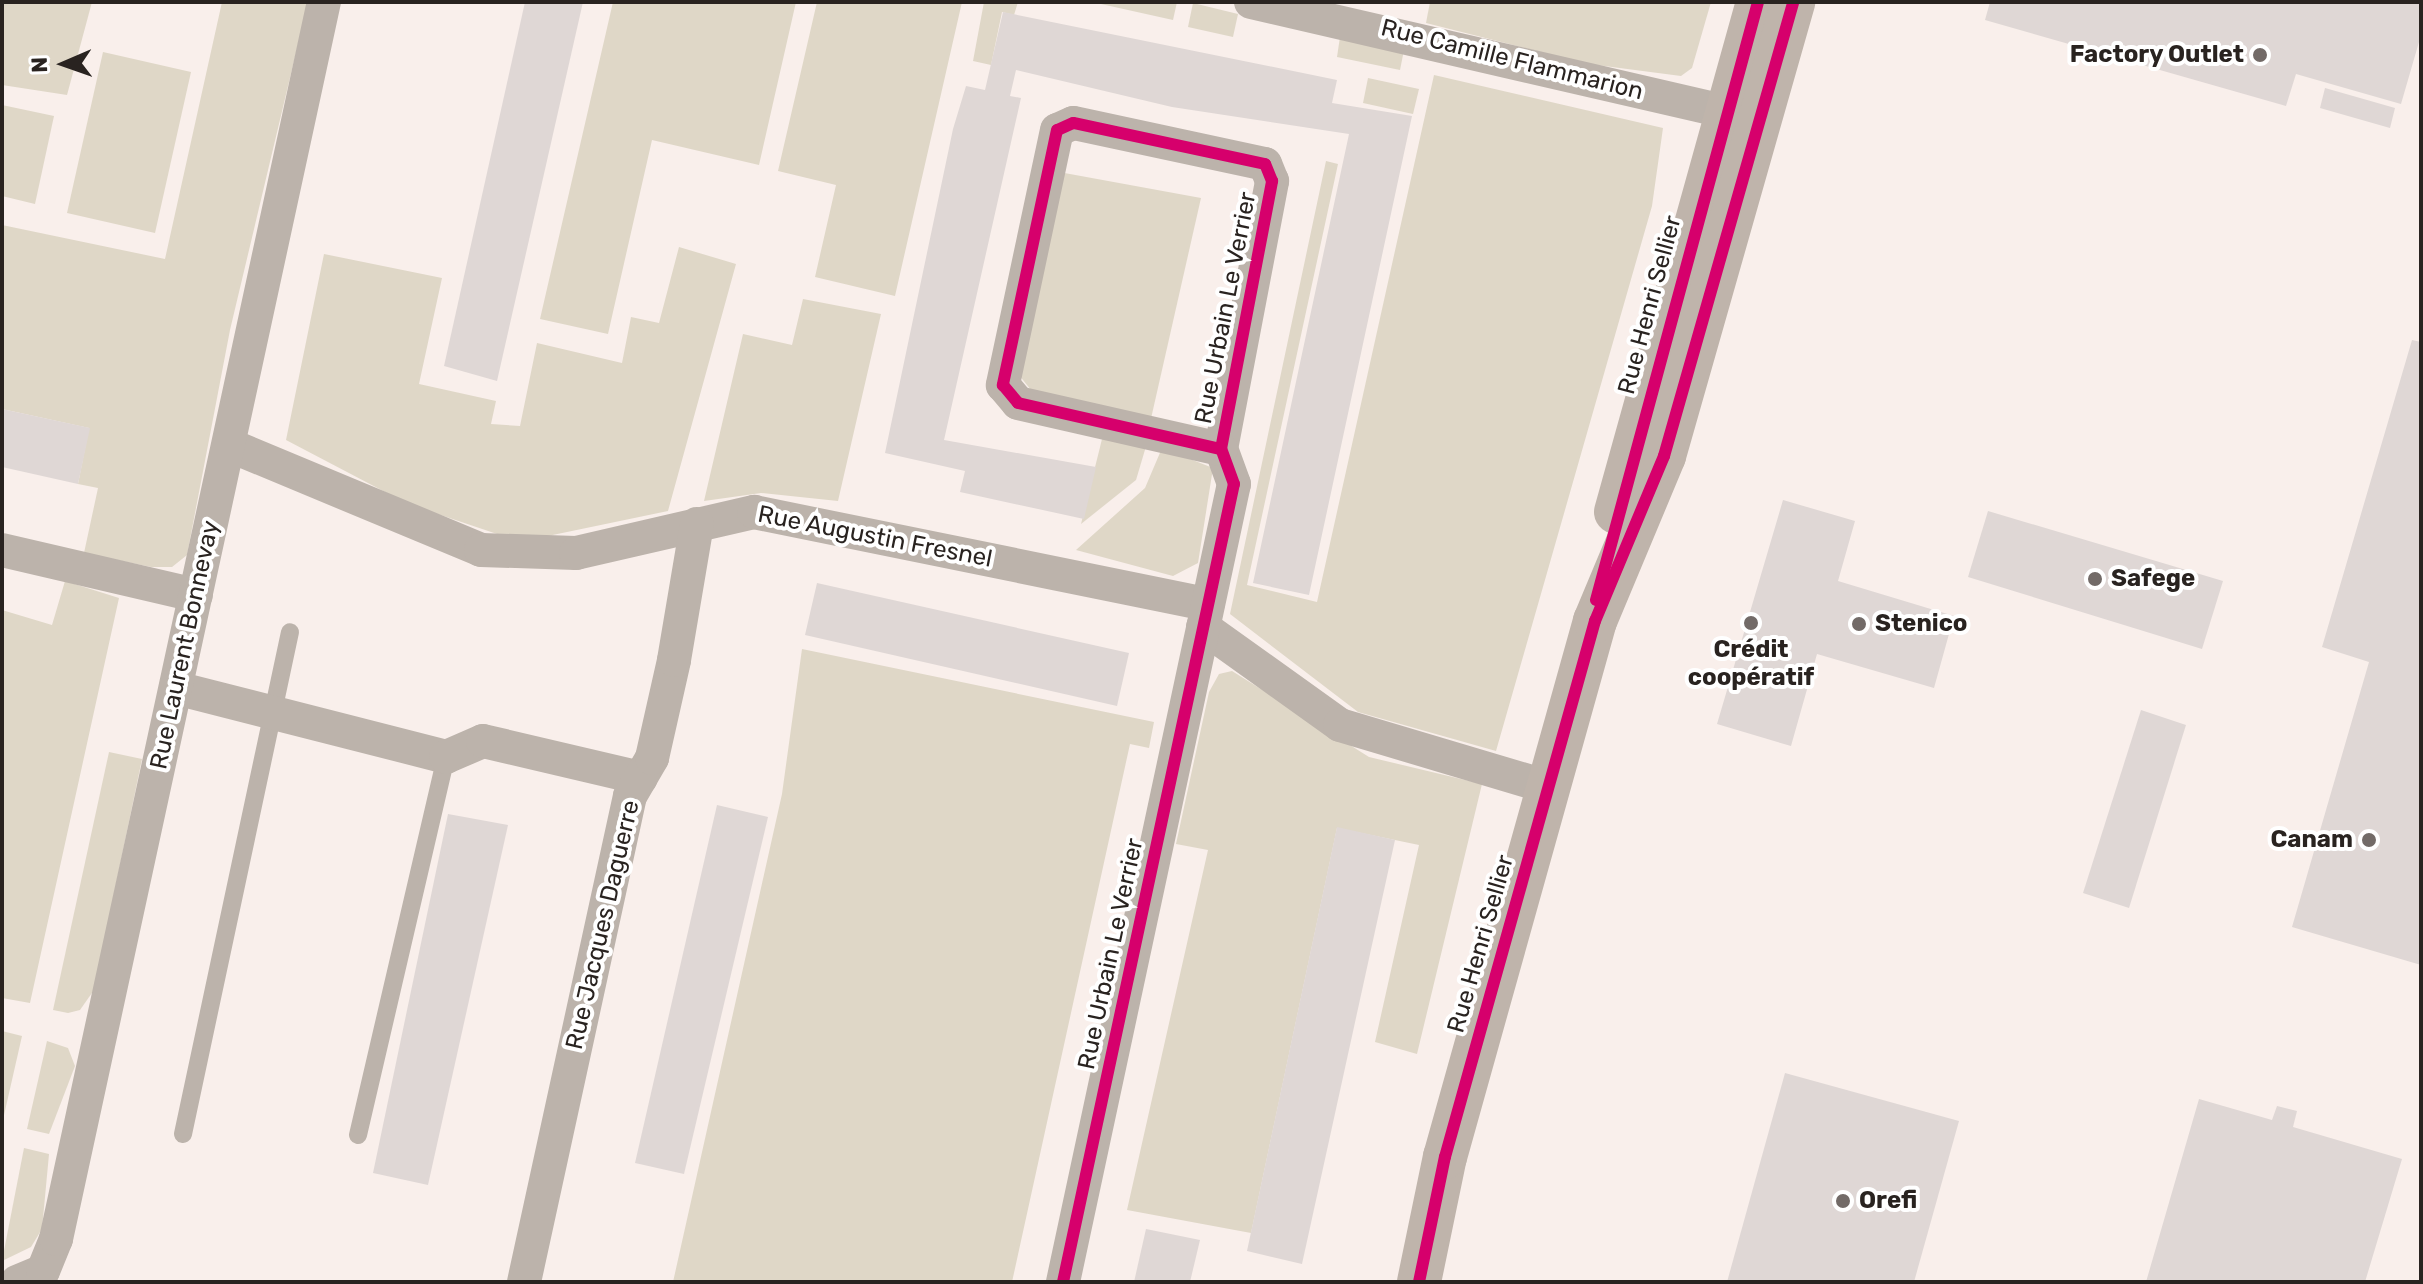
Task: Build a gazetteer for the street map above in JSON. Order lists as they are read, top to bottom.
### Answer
{
  "streets": {
    "main road": ["Rue Henri Sellier"],
    "street": [
      "Rue Camille Flammarion",
      "Rue Urbain Le Verrier",
      "Rue Augustin Fresnel",
      "Rue Laurent Bonnevay",
      "Rue Jacques Daguerre"
    ]
  },
  "crossings": [
    ["Rue Camille Flammarion", "Rue Henri Sellier"],
    ["Rue Henri Sellier", "Rue Augustin Fresnel"],
    ["Rue Urbain Le Verrier", "Rue Augustin Fresnel"],
    ["Rue Augustin Fresnel", "Rue Laurent Bonnevay"],
    ["Rue Augustin Fresnel", "Rue Jacques Daguerre"]
  ],
  "places": [
    "Factory Outlet",
    "Safege",
    "Crédit coopératif",
    "Stenico",
    "Canam",
    "Orefi"
  ],
  "north": "left"
}
